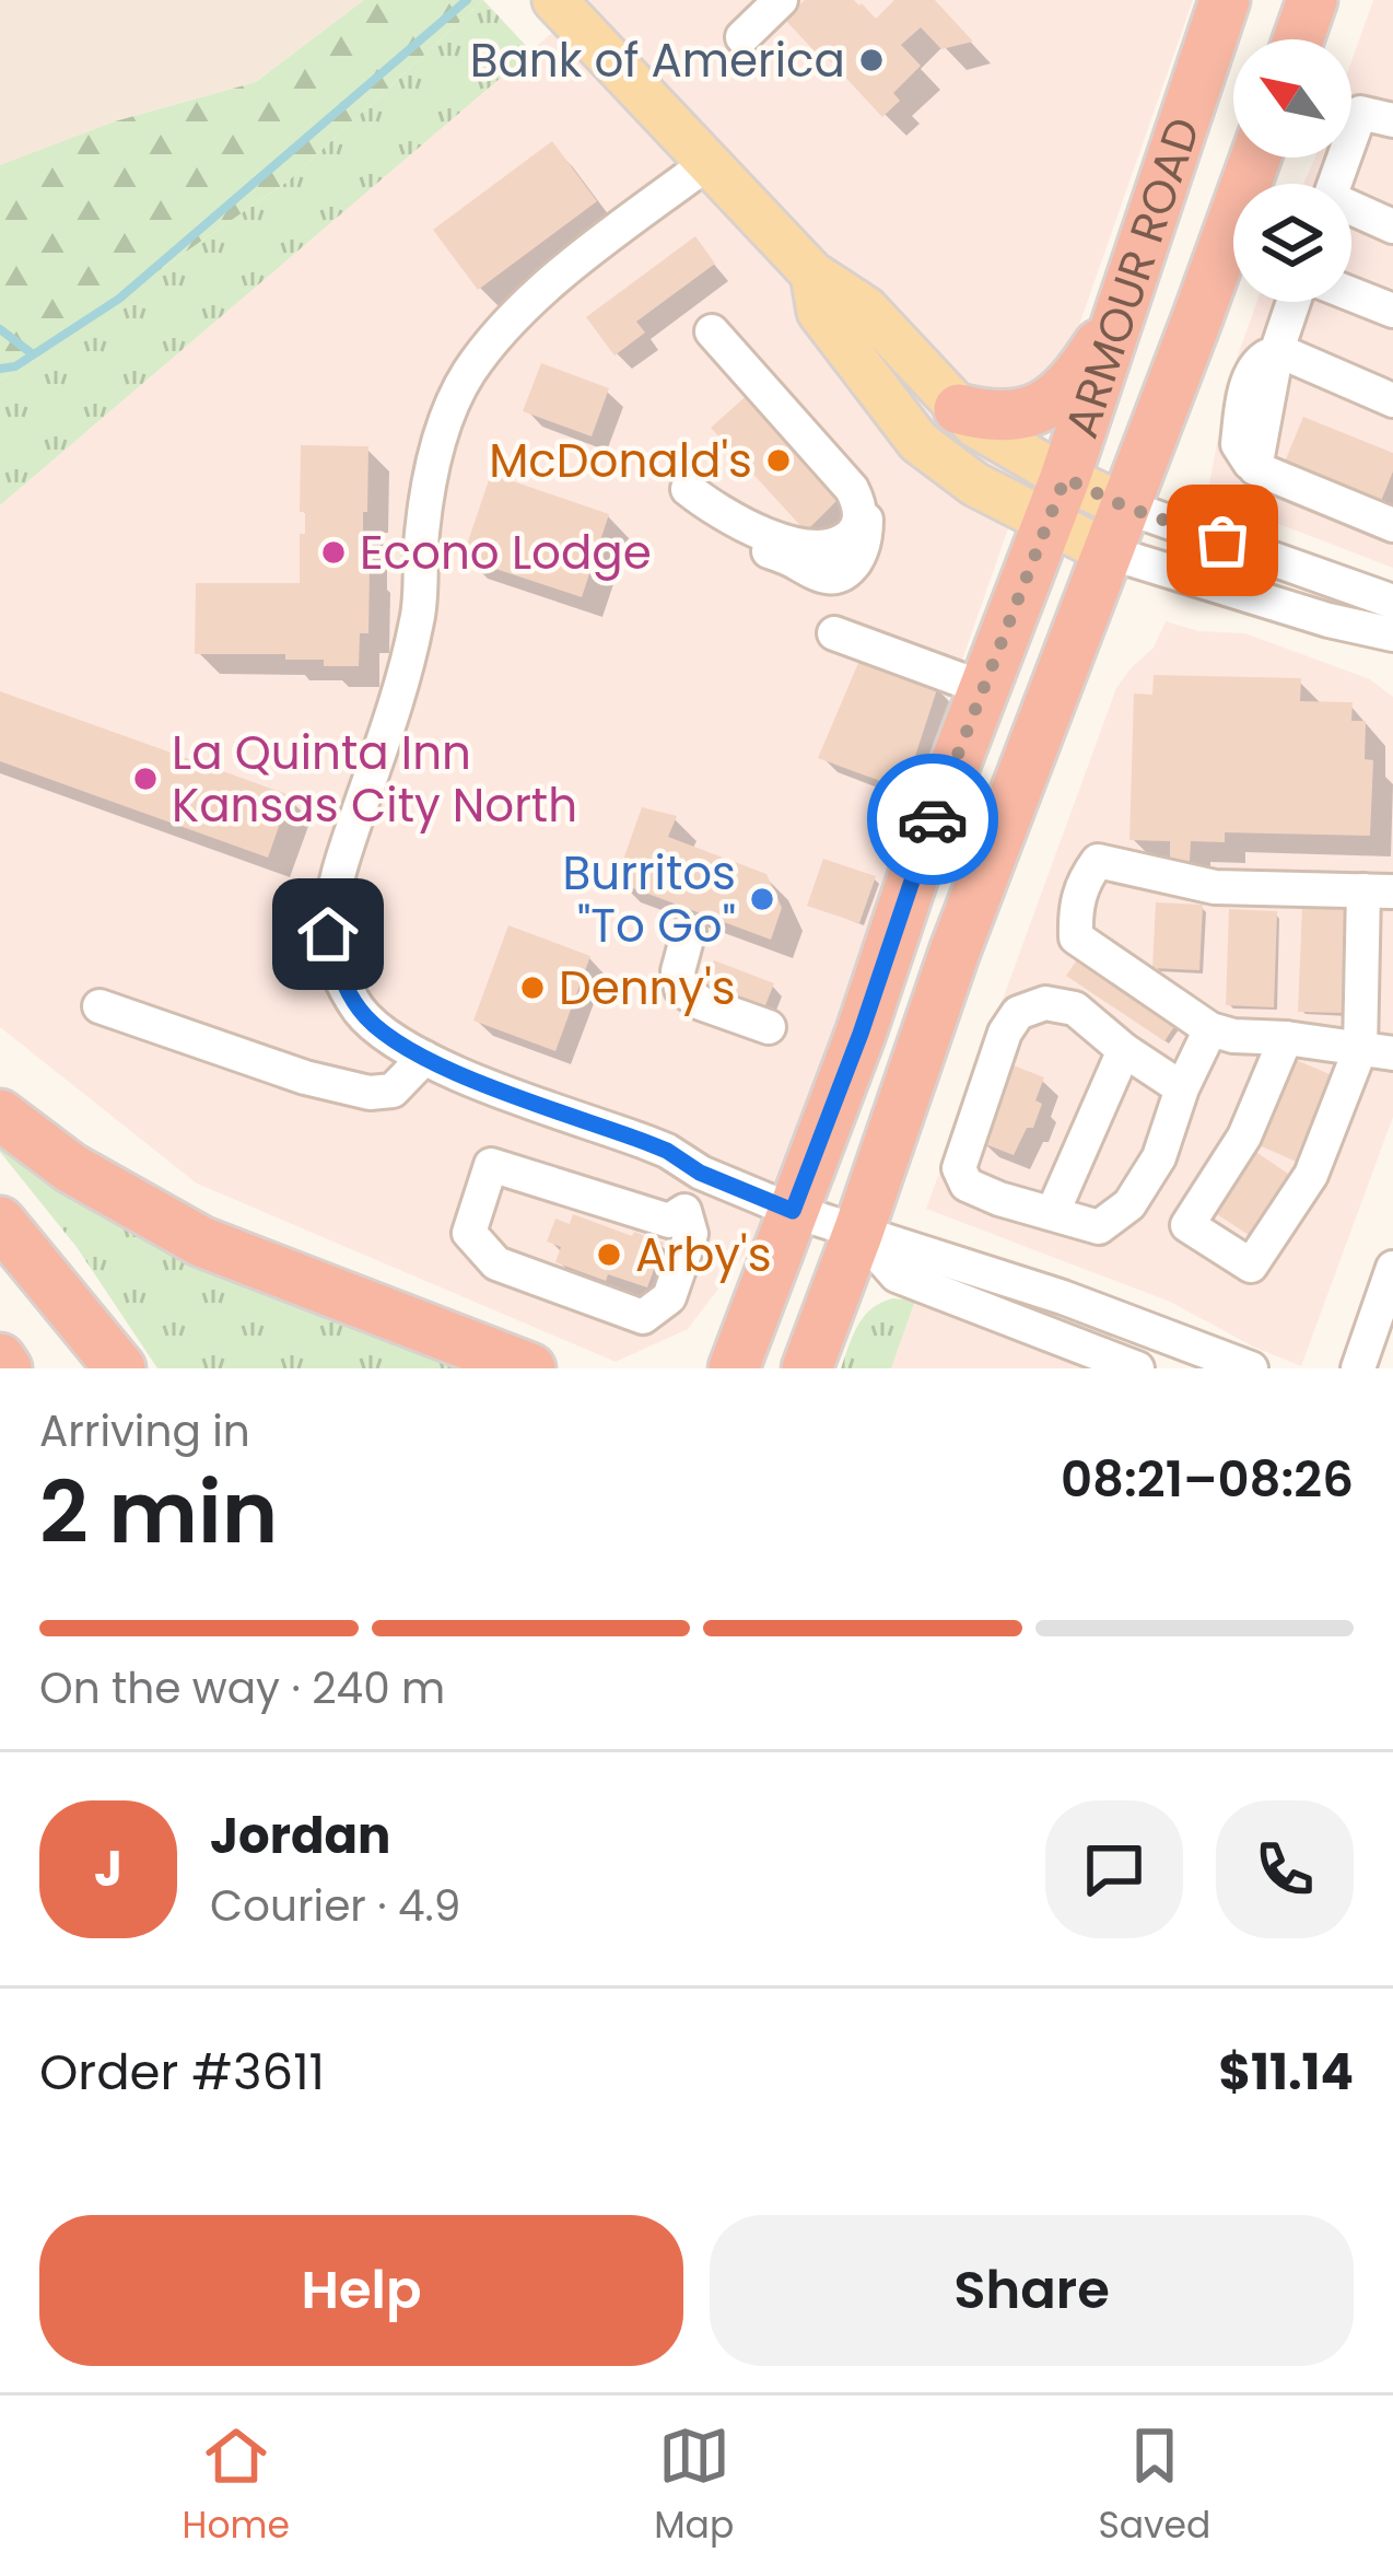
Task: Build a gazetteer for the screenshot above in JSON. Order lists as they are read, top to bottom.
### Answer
{
  "streets": {
    "highway": ["ARMOUR ROAD"]
  },
  "places": [
    "Bank of America",
    "McDonald's",
    "Econo Lodge",
    "La Quinta Inn Kansas City North",
    "Burritos \"To Go\"",
    "Denny's",
    "Arby's"
  ],
  "north": "top left",
  "page": {
    "heading": ["2 min", "Arriving in", "08:21–08:26"],
    "panel": [
      "Jordan",
      "Courier · 4.9",
      "Order #3611",
      "$11.14"
    ],
    "bar": "On the way · 240 m",
    "round": "J",
    "buttons": ["Help", "Share"],
    "tabs": ["Home", "Map", "Saved"]
  }
}
